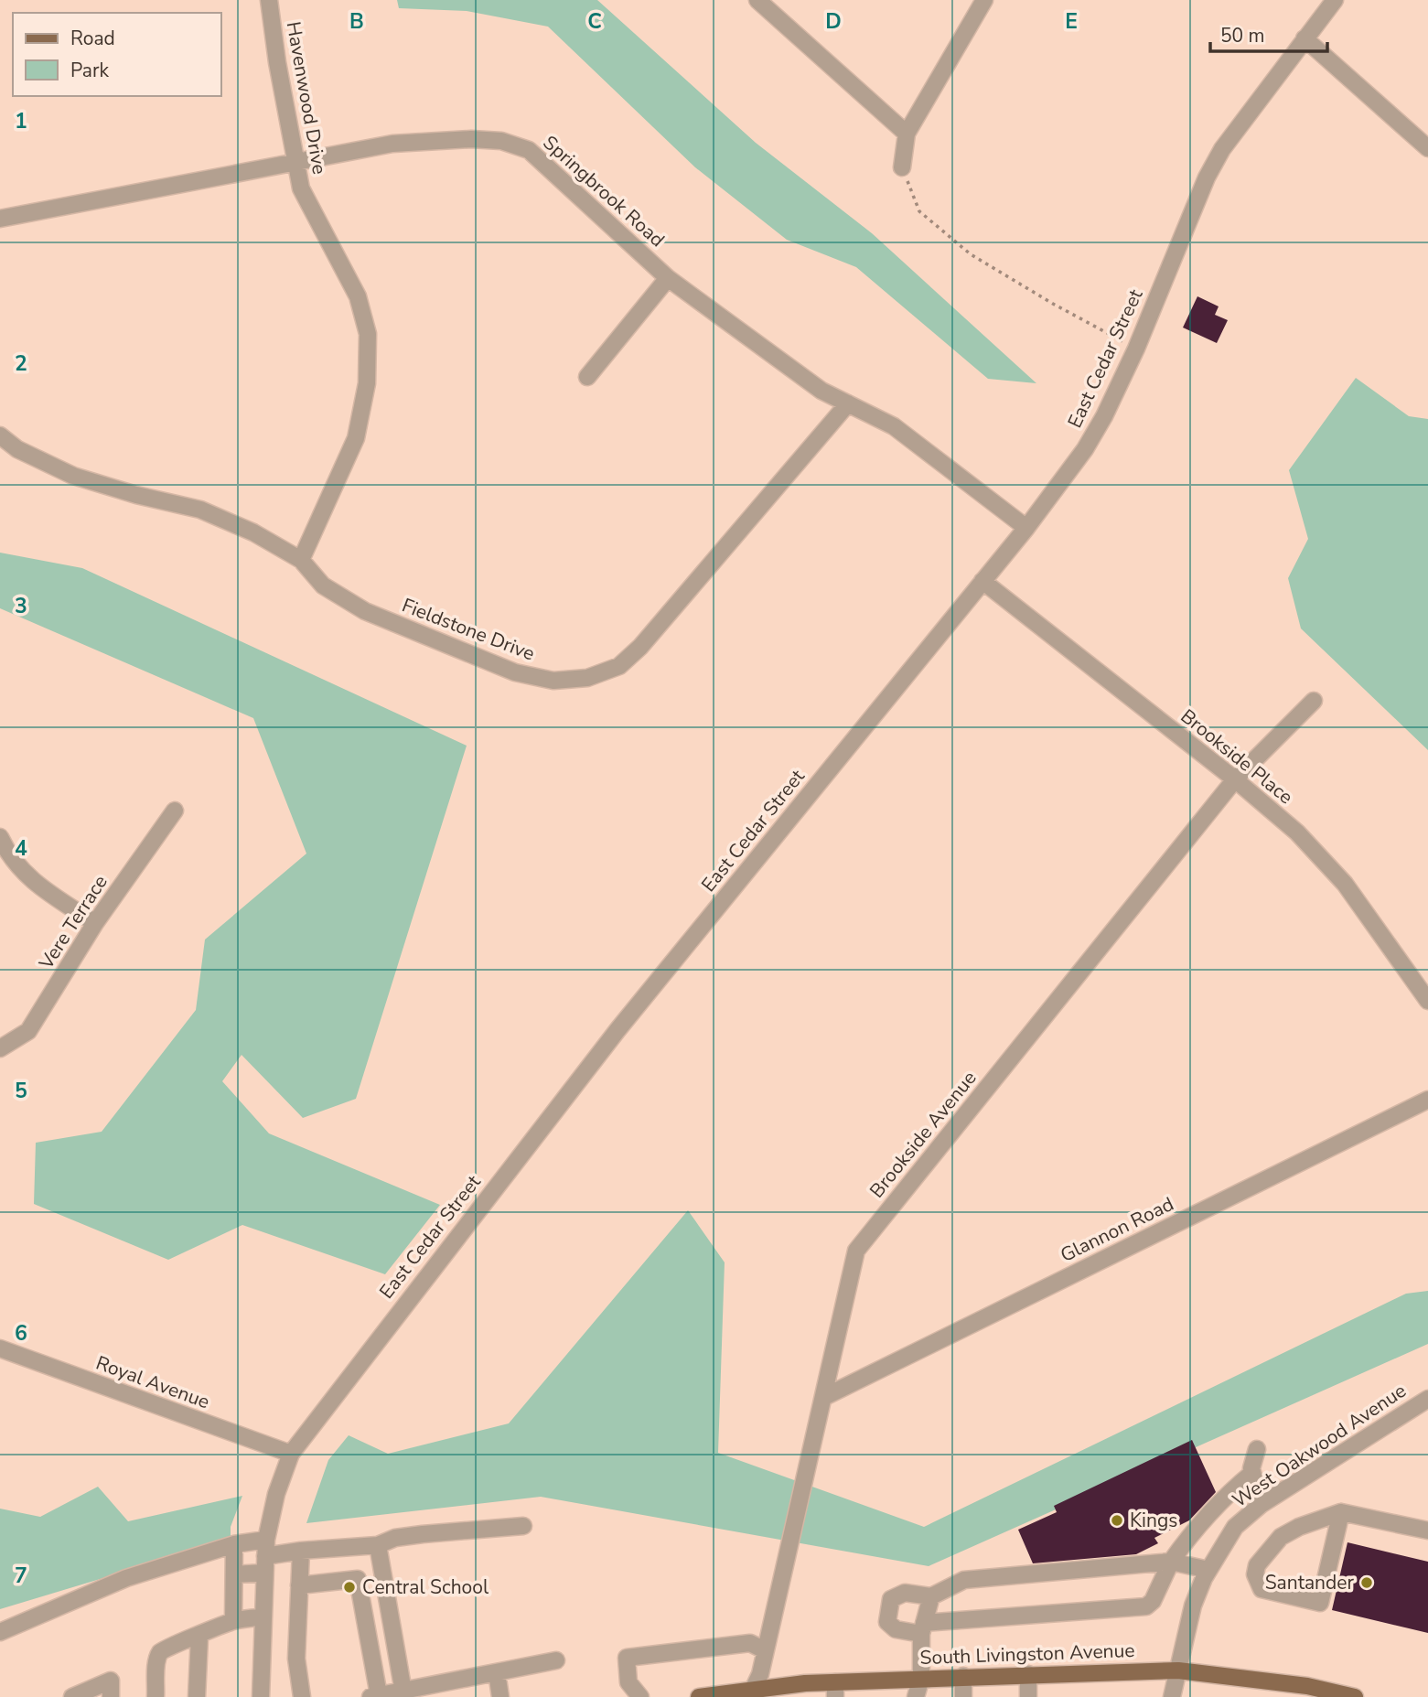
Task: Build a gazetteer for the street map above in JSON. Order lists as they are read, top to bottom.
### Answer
{
  "streets": {
    "main road": ["South Livingston Avenue"],
    "street": [
      "Havenwood Drive",
      "Springbrook Road",
      "East Cedar Street",
      "Fieldstone Drive",
      "Brookside Place",
      "Vere Terrace",
      "Brookside Avenue",
      "Glannon Road",
      "Royal Avenue",
      "West Oakwood Avenue"
    ]
  },
  "crossings": [
    ["Havenwood Drive", "Springbrook Road"],
    ["Havenwood Drive", "Fieldstone Drive"],
    ["Springbrook Road", "East Cedar Street"],
    ["Springbrook Road", "Fieldstone Drive"],
    ["East Cedar Street", "Brookside Place"],
    ["East Cedar Street", "Royal Avenue"],
    ["Brookside Place", "Brookside Avenue"],
    ["Brookside Avenue", "Glannon Road"],
    ["Brookside Avenue", "South Livingston Avenue"],
    ["West Oakwood Avenue", "South Livingston Avenue"]
  ],
  "places": ["Kings", "Santander", "Central School"],
  "legend": ["Road", "Park"],
  "scale_bar": "50 m",
  "grid": {
    "columns": [
      "B",
      "C",
      "D",
      "E"
    ],
    "rows": [
      "1",
      "2",
      "3",
      "4",
      "5",
      "6",
      "7"
    ]
  }
}
